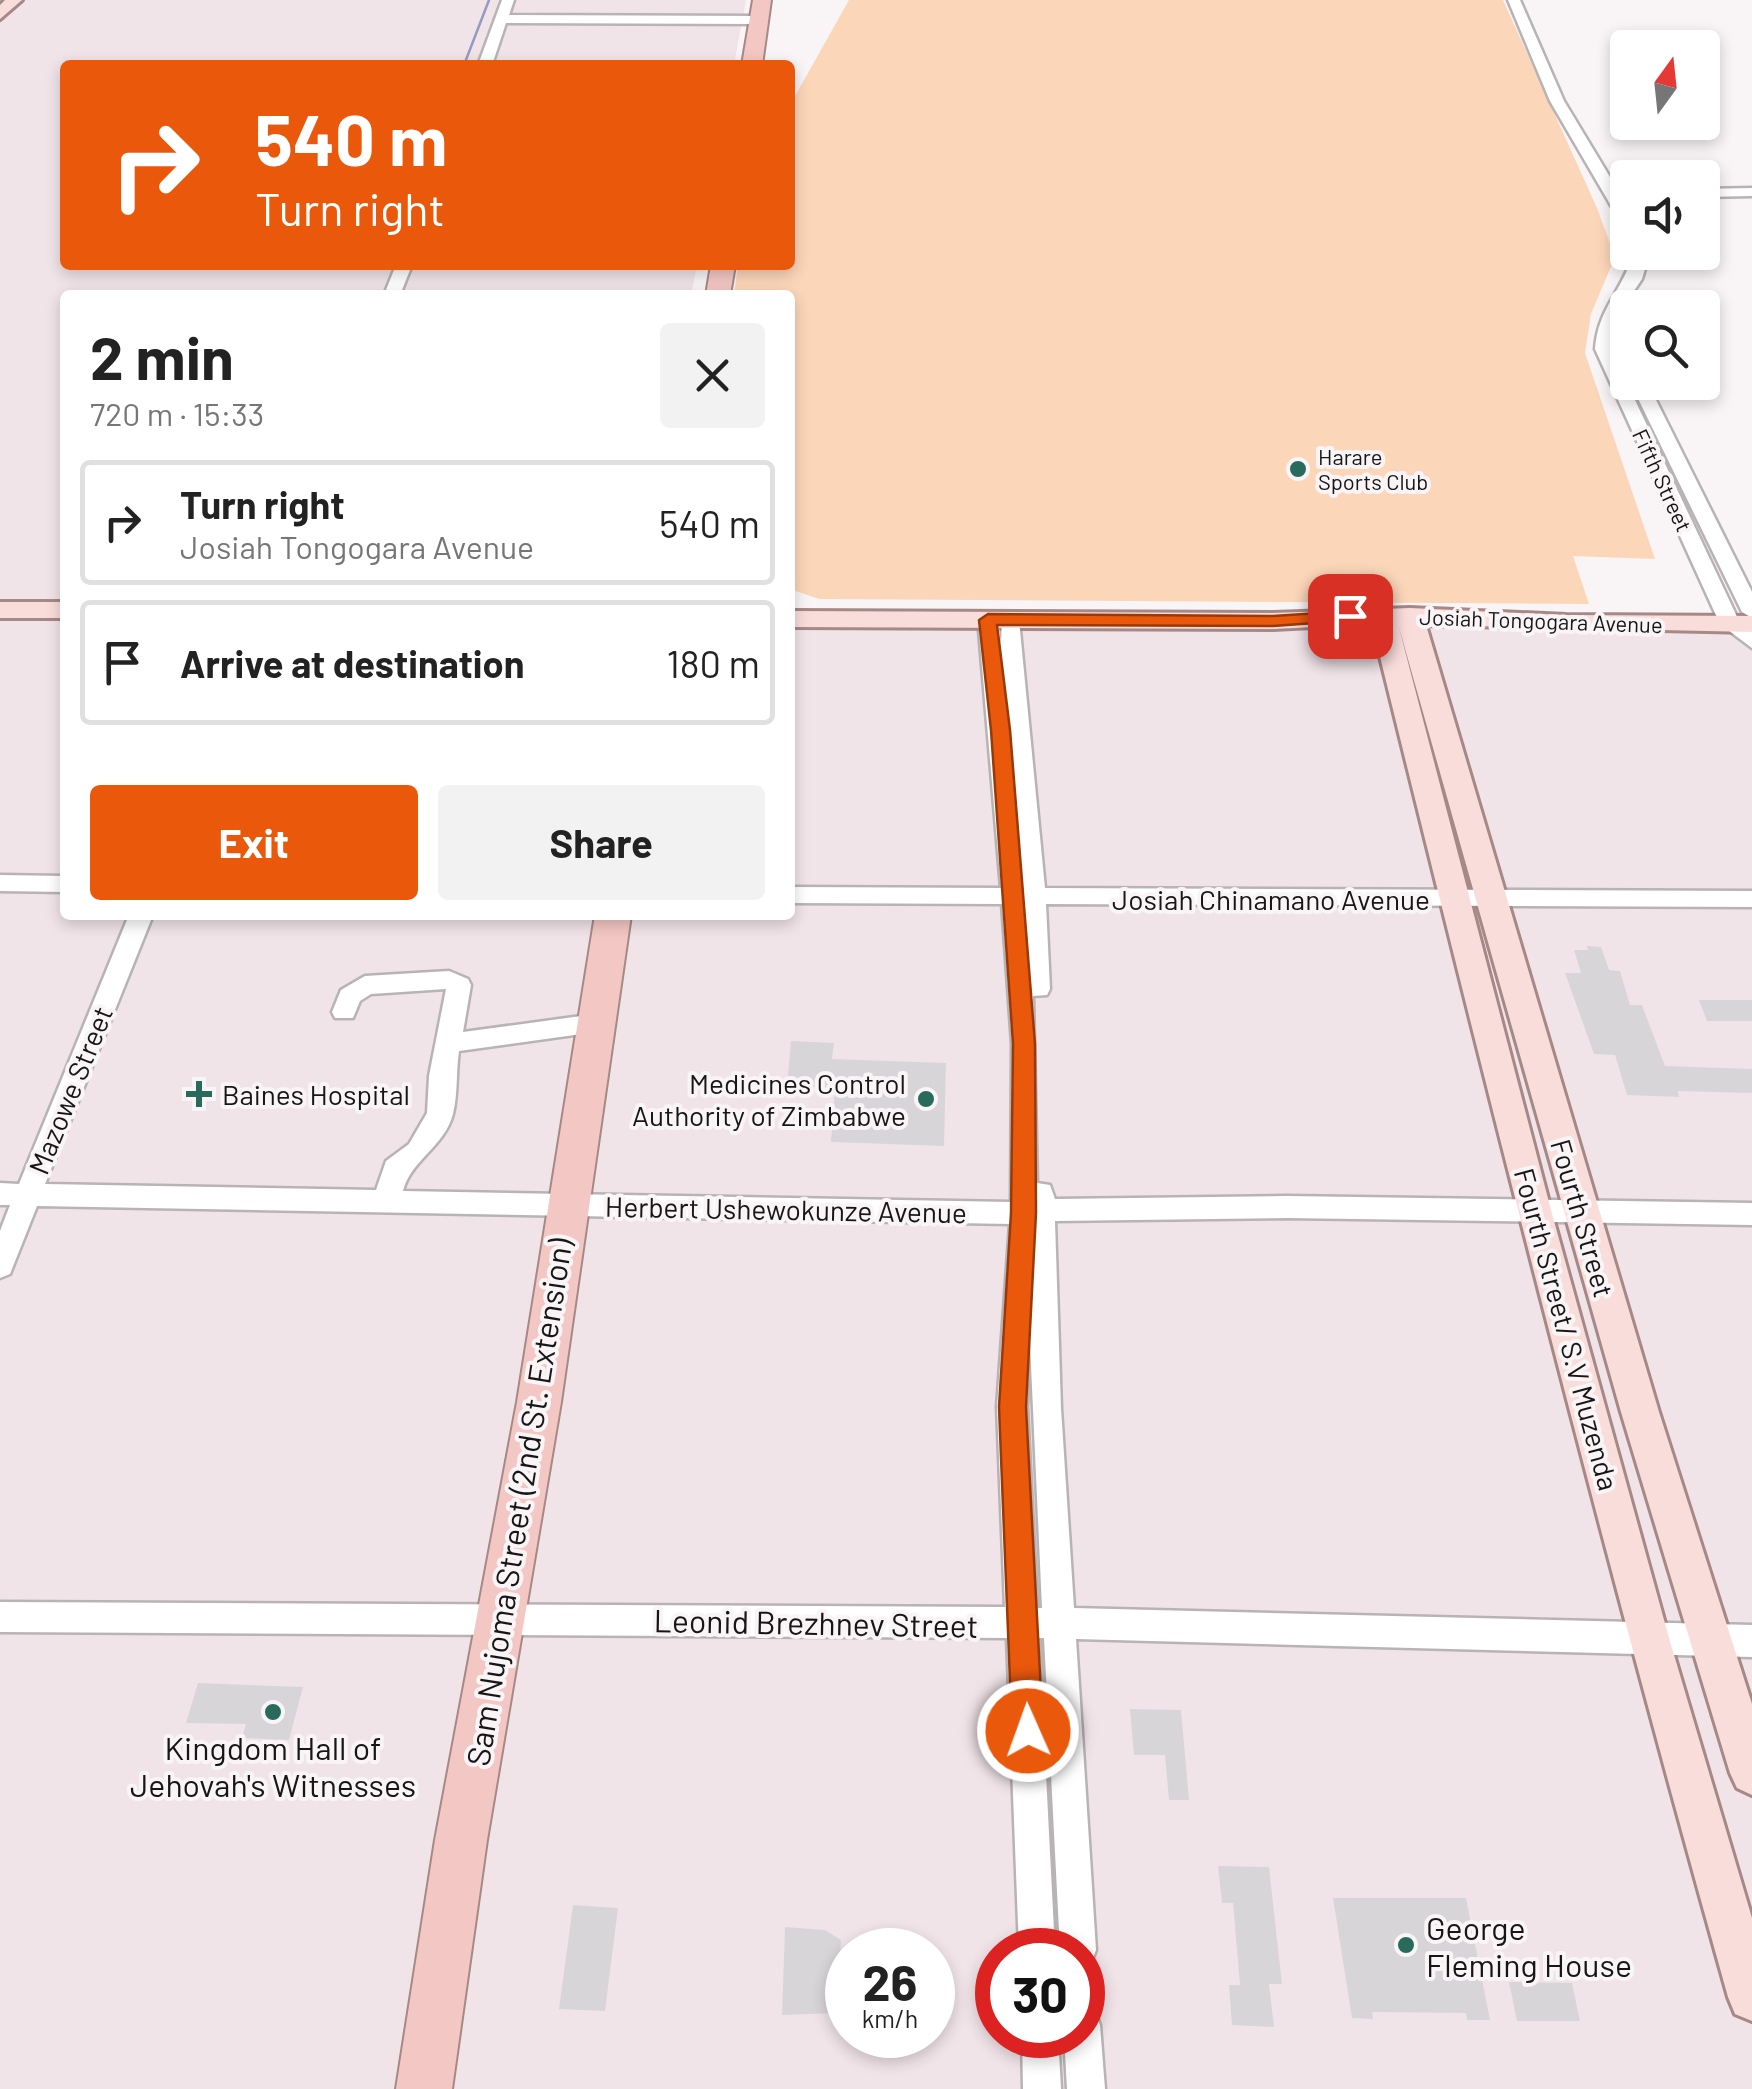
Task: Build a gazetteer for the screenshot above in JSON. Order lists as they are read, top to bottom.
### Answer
{
  "streets": {
    "highway": ["Sam Nujoma Street (2nd St. Extension)"],
    "main road": ["Josiah Tongogara Avenue", "Fourth Street", "Fourth Street/ S.V Muzenda"],
    "street": [
      "Fifth Street",
      "Josiah Chinamano Avenue",
      "Mazowe Street",
      "Herbert Ushewokunze Avenue",
      "Leonid Brezhnev Street"
    ]
  },
  "crossings": [
    ["Fifth Street", "Josiah Tongogara Avenue"],
    ["Josiah Tongogara Avenue", "Fourth Street"],
    ["Josiah Tongogara Avenue", "Fourth Street/ S.V Muzenda"],
    ["Josiah Chinamano Avenue", "Fourth Street"],
    ["Josiah Chinamano Avenue", "Fourth Street/ S.V Muzenda"],
    ["Mazowe Street", "Herbert Ushewokunze Avenue"],
    ["Herbert Ushewokunze Avenue", "Fourth Street"],
    ["Herbert Ushewokunze Avenue", "Fourth Street/ S.V Muzenda"],
    ["Herbert Ushewokunze Avenue", "Sam Nujoma Street (2nd St. Extension)"],
    ["Fourth Street", "Fourth Street/ S.V Muzenda"],
    ["Fourth Street", "Leonid Brezhnev Street"],
    ["Fourth Street/ S.V Muzenda", "Leonid Brezhnev Street"],
    ["Sam Nujoma Street (2nd St. Extension)", "Leonid Brezhnev Street"]
  ],
  "places": {
    "other": [
      "Harare Sports Club",
      "Medicines Control Authority of Zimbabwe",
      "Kingdom Hall of Jehovah's Witnesses",
      "George Fleming House"
    ],
    "health": ["Baines Hospital"]
  },
  "north": "top",
  "page": {
    "turn": ["540 m", "Turn right"],
    "heading": ["2 min", "720 m · 15:33"],
    "list": [
      {
        "name": "Turn right",
        "note": "Josiah Tongogara Avenue",
        "value": "540 m"
      },
      {
        "name": "Arrive at destination",
        "value": "180 m"
      }
    ],
    "buttons": ["Exit", "Share"],
    "speed": "26 km/h",
    "limit": "30"
  }
}
